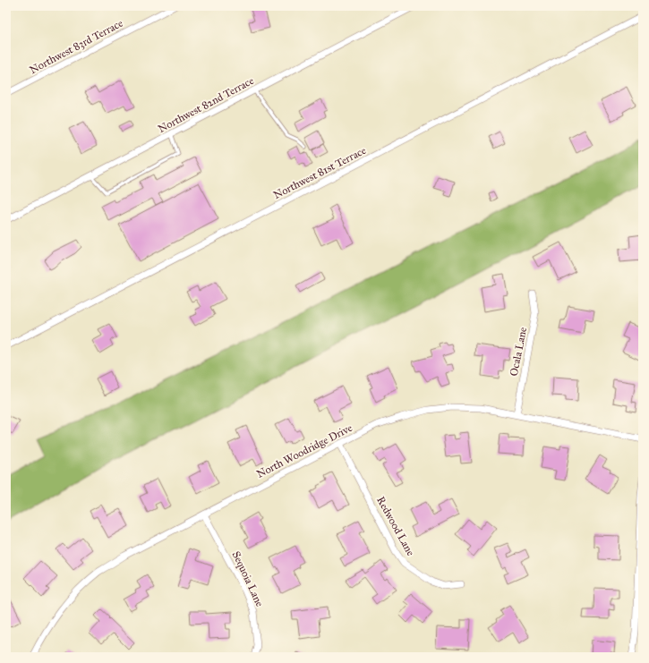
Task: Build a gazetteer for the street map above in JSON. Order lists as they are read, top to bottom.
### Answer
{
  "streets": {
    "street": [
      "Northwest 83rd Terrace",
      "Northwest 82nd Terrace",
      "Northwest 81st Terrace",
      "Ocala Lane",
      "North Woodridge Drive",
      "Redwood Lane",
      "Sequoia Lane"
    ]
  },
  "crossings": [
    ["Ocala Lane", "North Woodridge Drive"],
    ["North Woodridge Drive", "Redwood Lane"],
    ["North Woodridge Drive", "Sequoia Lane"]
  ]
}
